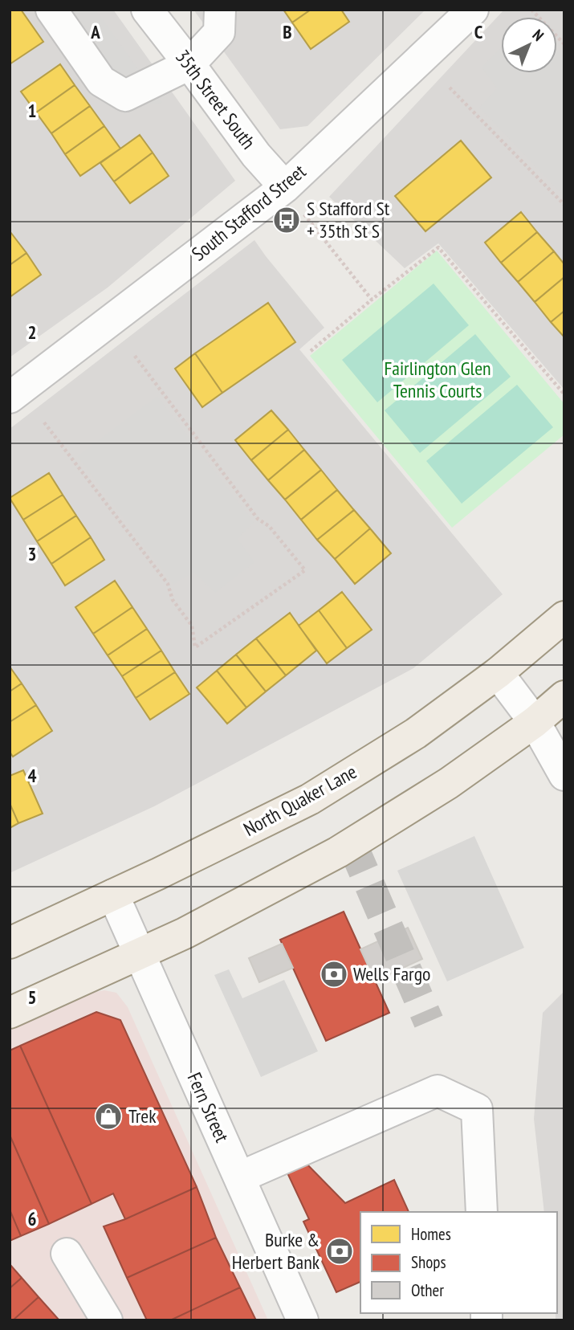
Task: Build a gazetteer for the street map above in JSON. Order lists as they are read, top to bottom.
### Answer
{
  "streets": {
    "main road": ["North Quaker Lane"],
    "street": ["35th Street South", "South Stafford Street", "Fern Street"]
  },
  "crossings": [
    ["35th Street South", "South Stafford Street"],
    ["North Quaker Lane", "Fern Street"]
  ],
  "parks": ["Fairlington Glen Tennis Courts"],
  "places": {
    "bus stop": ["S Stafford St + 35th St S"],
    "bank": ["Wells Fargo", "Burke & Herbert Bank"],
    "shop": ["Trek"]
  },
  "legend": ["Homes", "Shops", "Other"],
  "north": "top right",
  "grid": {
    "columns": ["A", "B", "C"],
    "rows": [
      "1",
      "2",
      "3",
      "4",
      "5",
      "6"
    ]
  }
}
